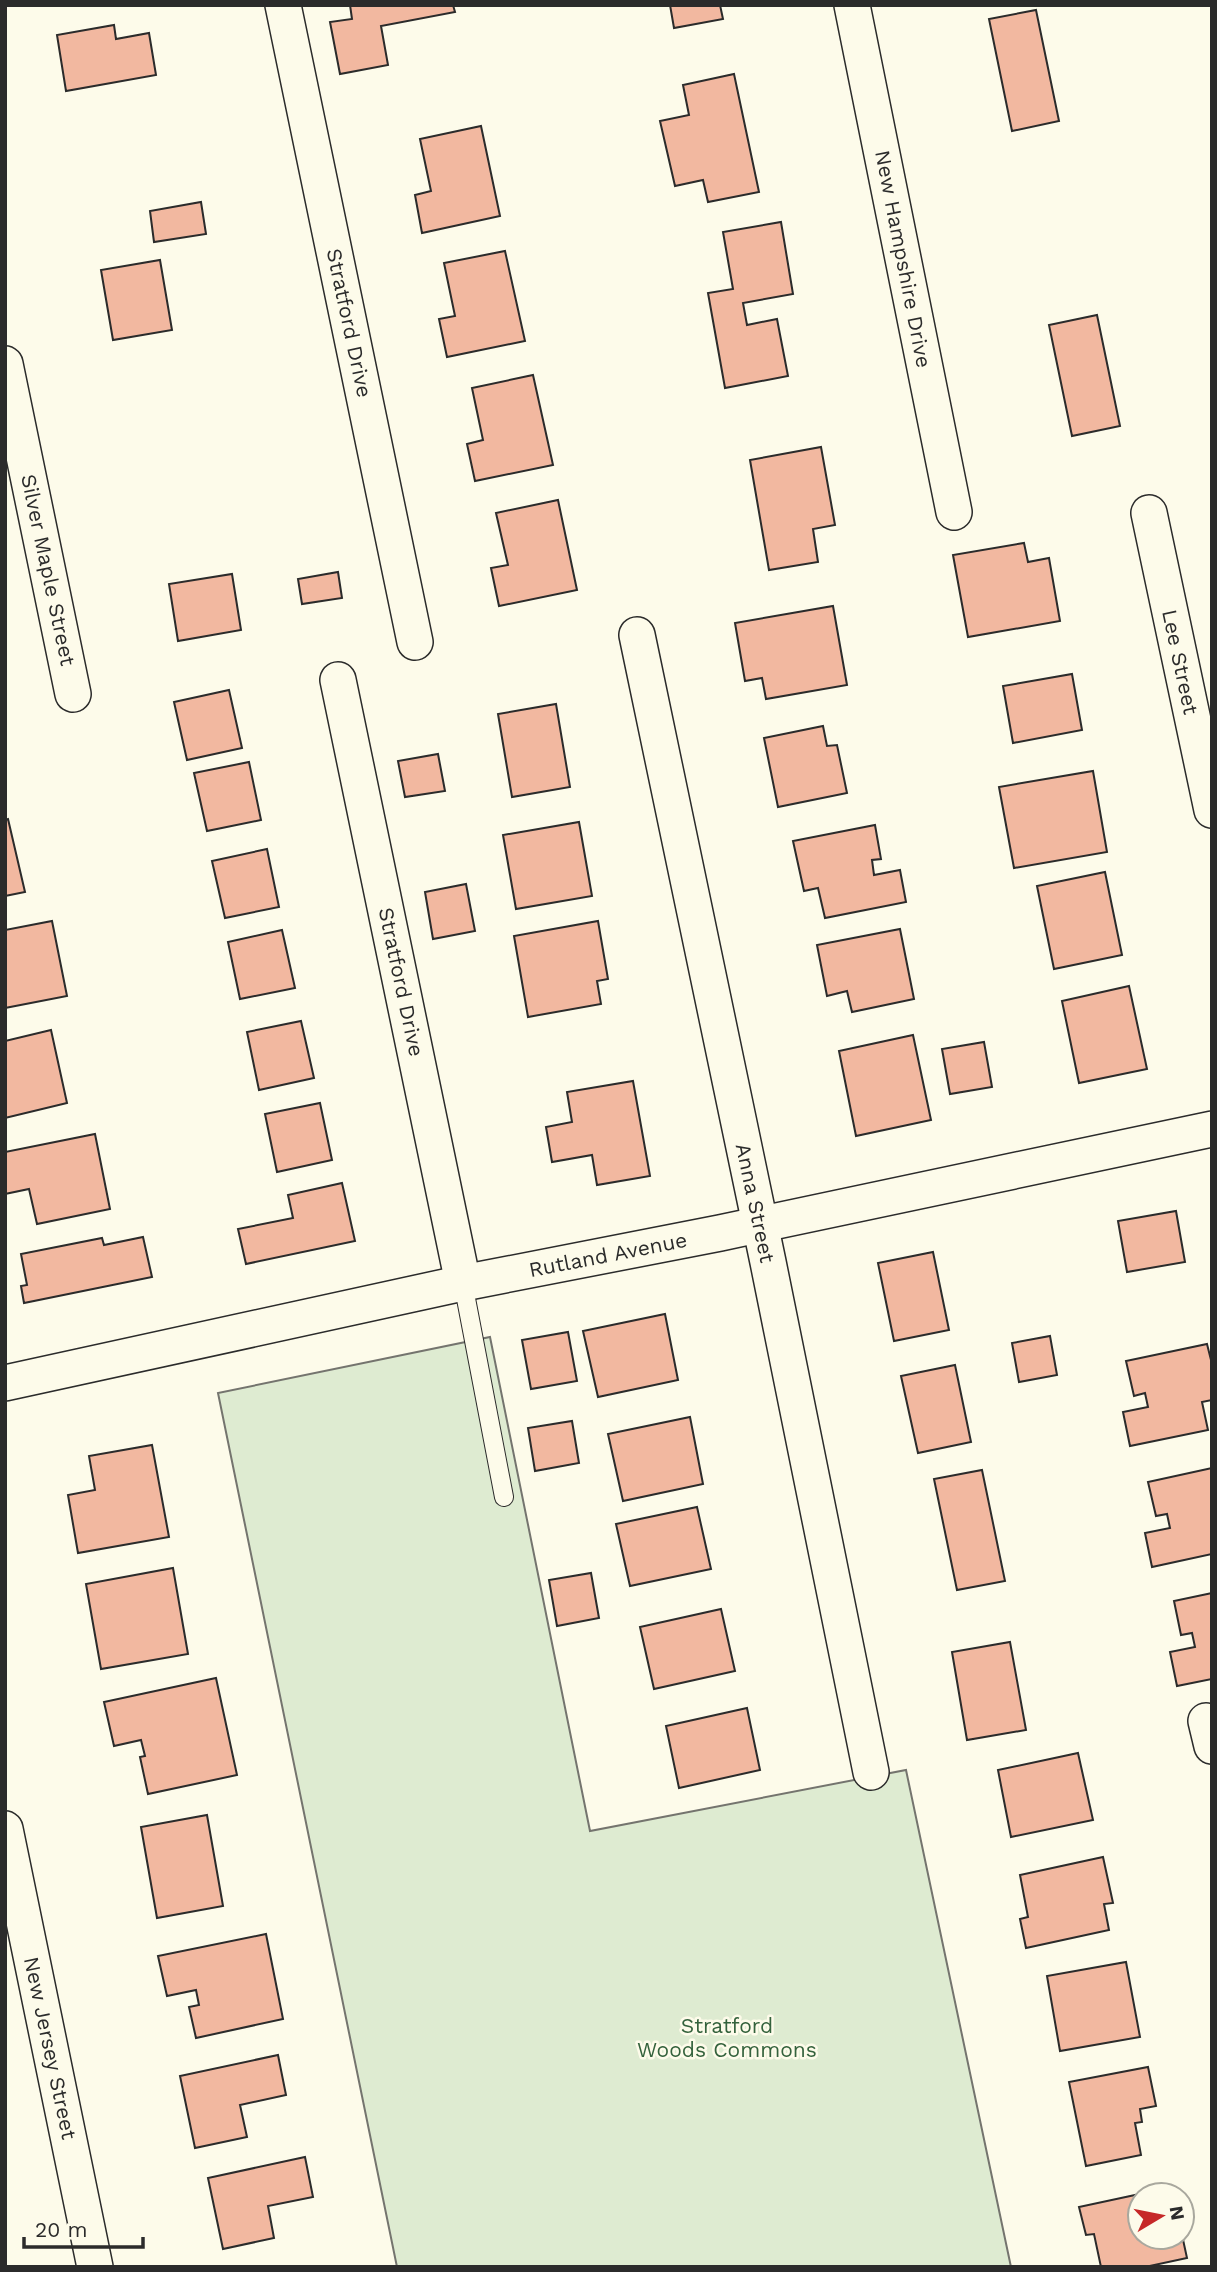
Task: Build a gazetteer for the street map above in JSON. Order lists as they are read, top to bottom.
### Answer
{
  "streets": {
    "street": [
      "New Hampshire Drive",
      "Stratford Drive",
      "Silver Maple Street",
      "Lee Street",
      "Anna Street",
      "Rutland Avenue",
      "New Jersey Street"
    ]
  },
  "crossings": [
    ["Stratford Drive", "Rutland Avenue"],
    ["Anna Street", "Rutland Avenue"]
  ],
  "parks": ["Stratford Woods Commons"],
  "scale_bar": "20 m",
  "north": "right"
}
